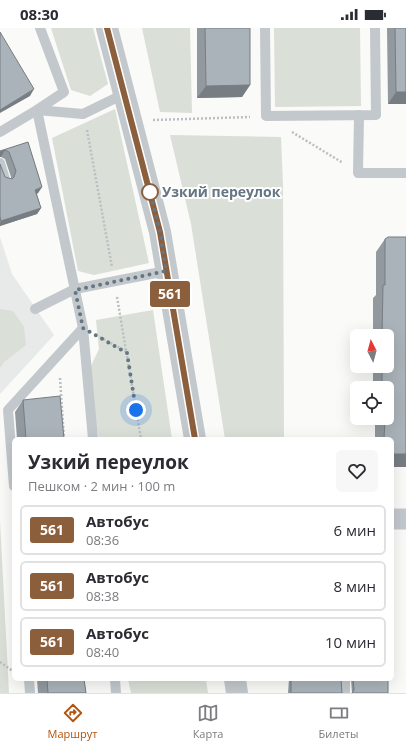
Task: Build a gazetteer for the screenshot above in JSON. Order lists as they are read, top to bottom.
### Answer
{
  "places": ["Узкий переулок"],
  "lines": ["bus line 561"],
  "north": "top",
  "page": {
    "status": "08:30",
    "on_map": "561",
    "heading": ["Узкий переулок", "Пешком · 2 мин · 100 m"],
    "list": [
      {
        "mark": "561",
        "name": "Автобус",
        "note": "08:36",
        "value": "6 мин"
      },
      {
        "mark": "561",
        "name": "Автобус",
        "note": "08:38",
        "value": "8 мин"
      },
      {
        "mark": "561",
        "name": "Автобус",
        "note": "08:40",
        "value": "10 мин"
      }
    ],
    "tabs": ["Маршрут", "Карта", "Билеты"]
  }
}
